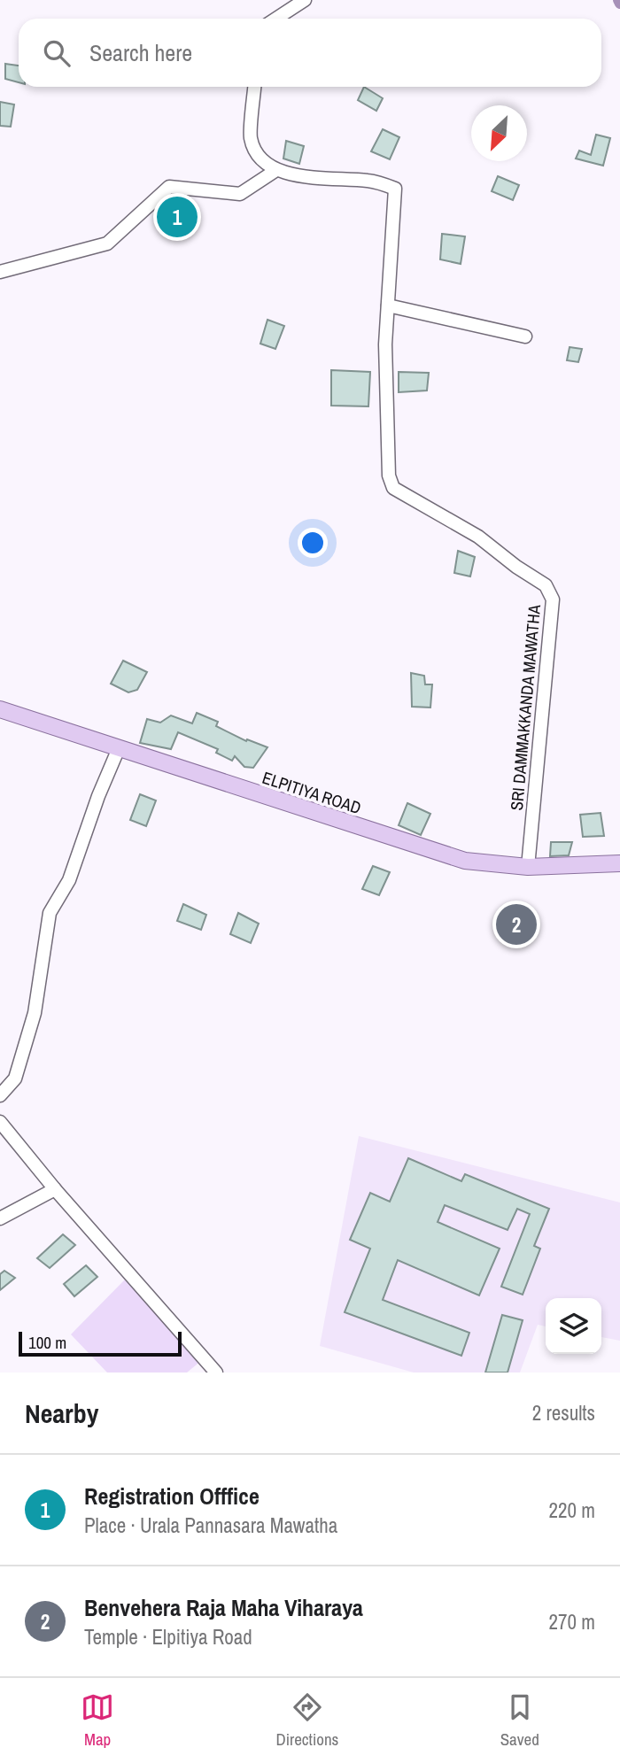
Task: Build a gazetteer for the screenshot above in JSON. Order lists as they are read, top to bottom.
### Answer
{
  "streets": {
    "main road": ["ELPITIYA ROAD"],
    "street": ["SRI DAMMAKKANDA MAWATHA"]
  },
  "crossings": [
    ["SRI DAMMAKKANDA MAWATHA", "ELPITIYA ROAD"]
  ],
  "scale_bar": "100 m",
  "north": "bottom left",
  "page": {
    "search": "Search here",
    "pins": ["1", "2"],
    "scale": "100 m",
    "heading": ["Nearby", "2 results"],
    "list": [
      {
        "mark": "1",
        "name": "Registration Offfice",
        "note": "Place · Urala Pannasara Mawatha",
        "value": "220 m"
      },
      {
        "mark": "2",
        "name": "Benvehera Raja Maha Viharaya",
        "note": "Temple · Elpitiya Road",
        "value": "270 m"
      }
    ],
    "nav": ["Map", "Directions", "Saved"]
  }
}
